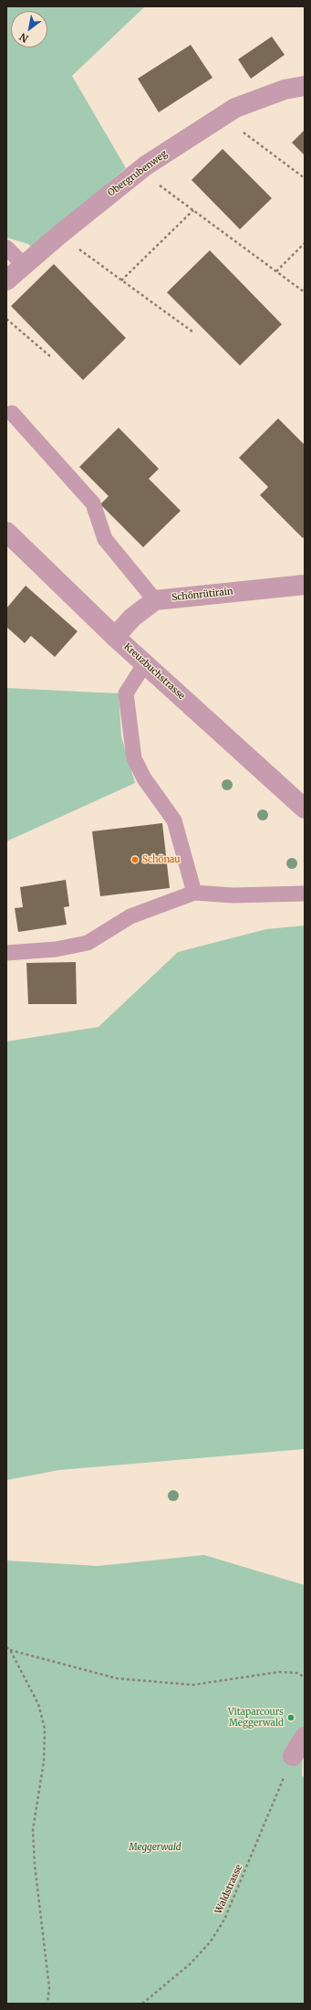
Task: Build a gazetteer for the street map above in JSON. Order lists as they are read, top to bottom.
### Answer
{
  "streets": {
    "street": ["Obergrubenweg", "Schönrütirain", "Kreuzbuchstrasse"],
    "path": ["Waldstrasse"]
  },
  "parks": ["Meggerwald"],
  "places": ["Schönau", "Vitaparcours Meggerwald"],
  "north": "bottom left"
}
